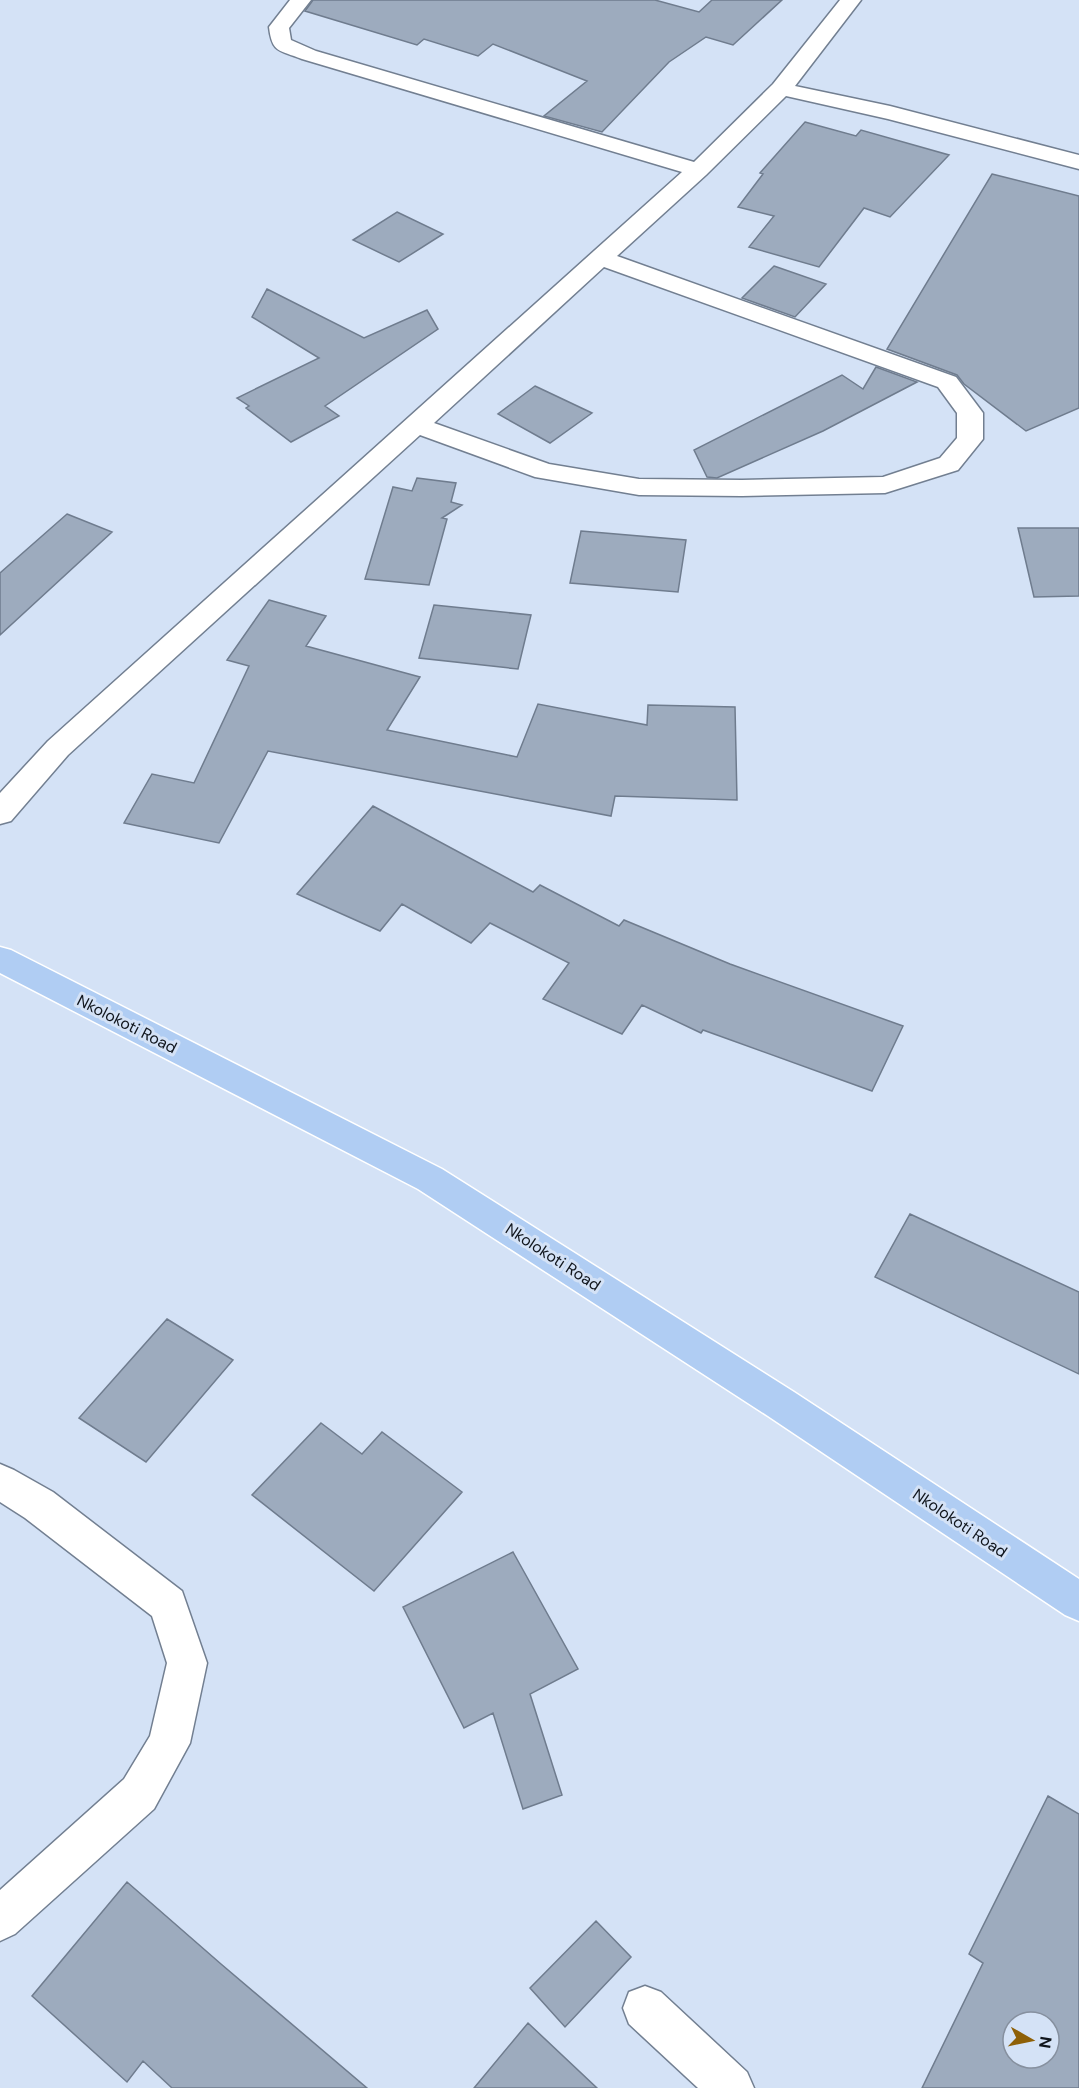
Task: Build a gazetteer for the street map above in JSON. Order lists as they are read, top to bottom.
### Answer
{
  "streets": {
    "main road": ["Nkolokoti Road"]
  },
  "north": "right"
}
